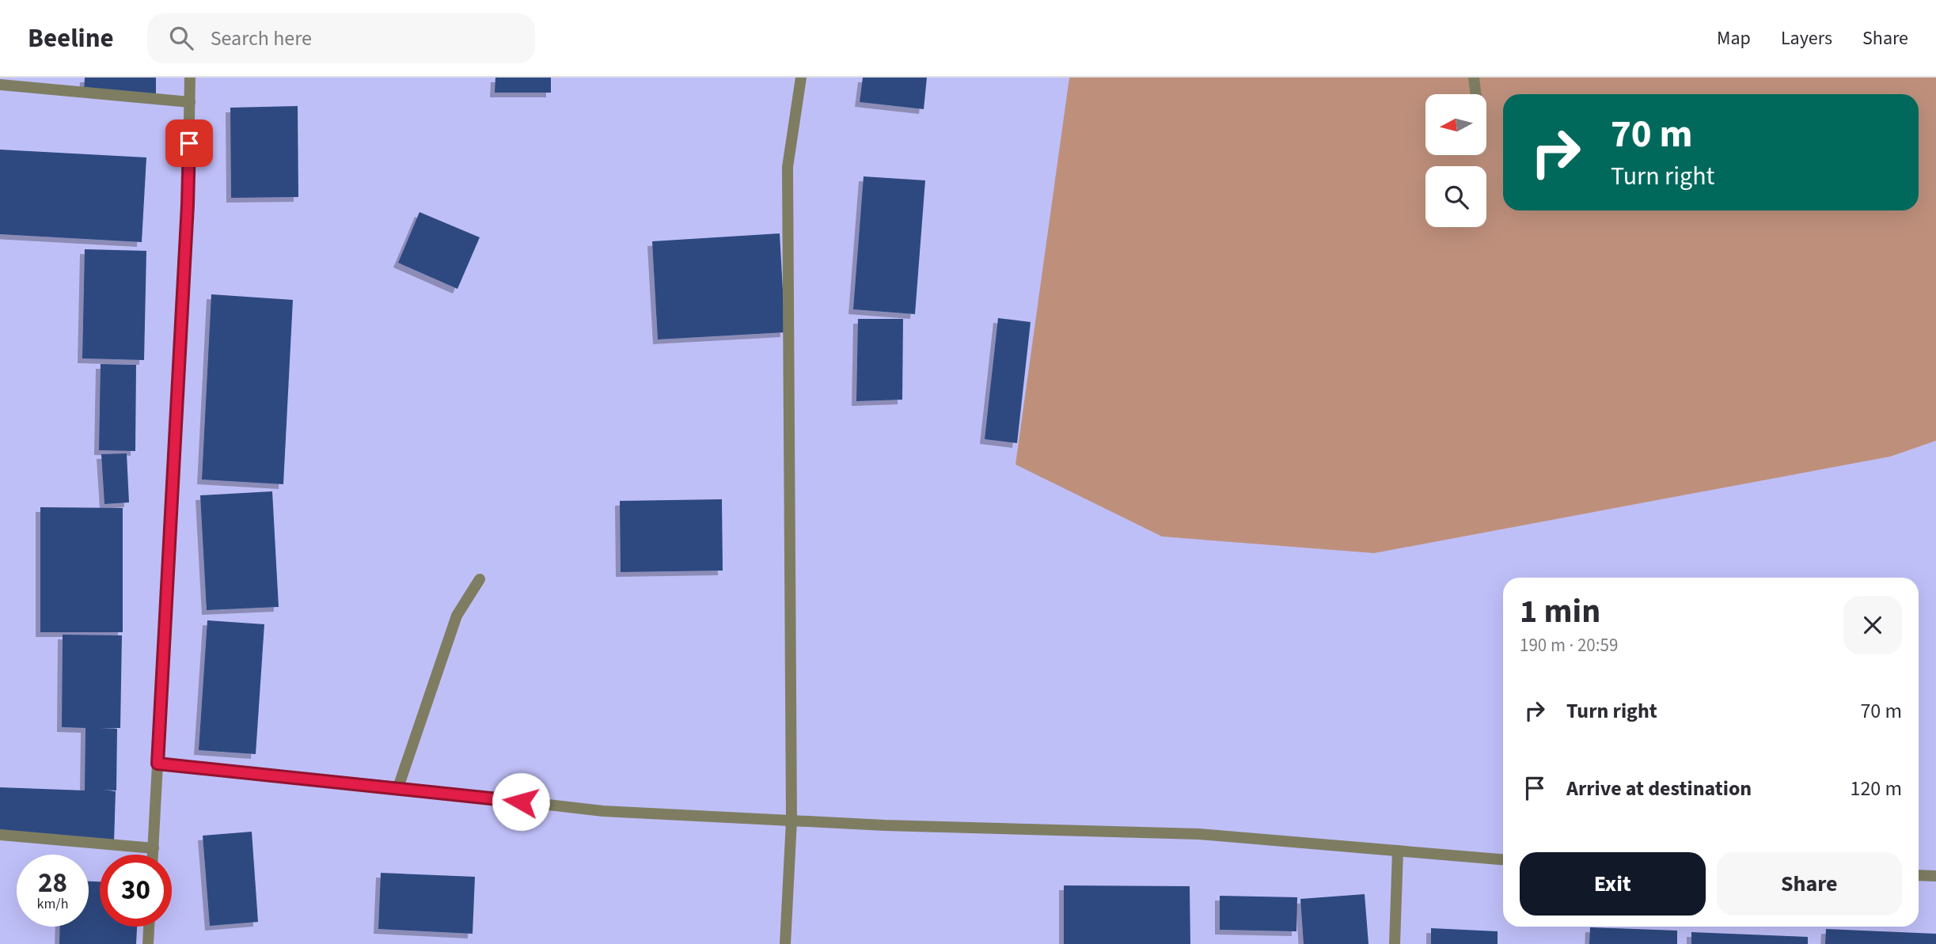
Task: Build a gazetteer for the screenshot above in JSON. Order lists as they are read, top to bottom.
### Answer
{
  "north": "left",
  "page": {
    "header": "Beeline",
    "search": "Search here",
    "nav": ["Map", "Layers", "Share"],
    "turn": ["70 m", "Turn right"],
    "heading": ["1 min", "190 m · 20:59"],
    "list": [
      {
        "name": "Turn right",
        "value": "70 m"
      },
      {
        "name": "Arrive at destination",
        "value": "120 m"
      }
    ],
    "buttons": ["Exit", "Share"],
    "speed": "28 km/h",
    "limit": "30"
  }
}
